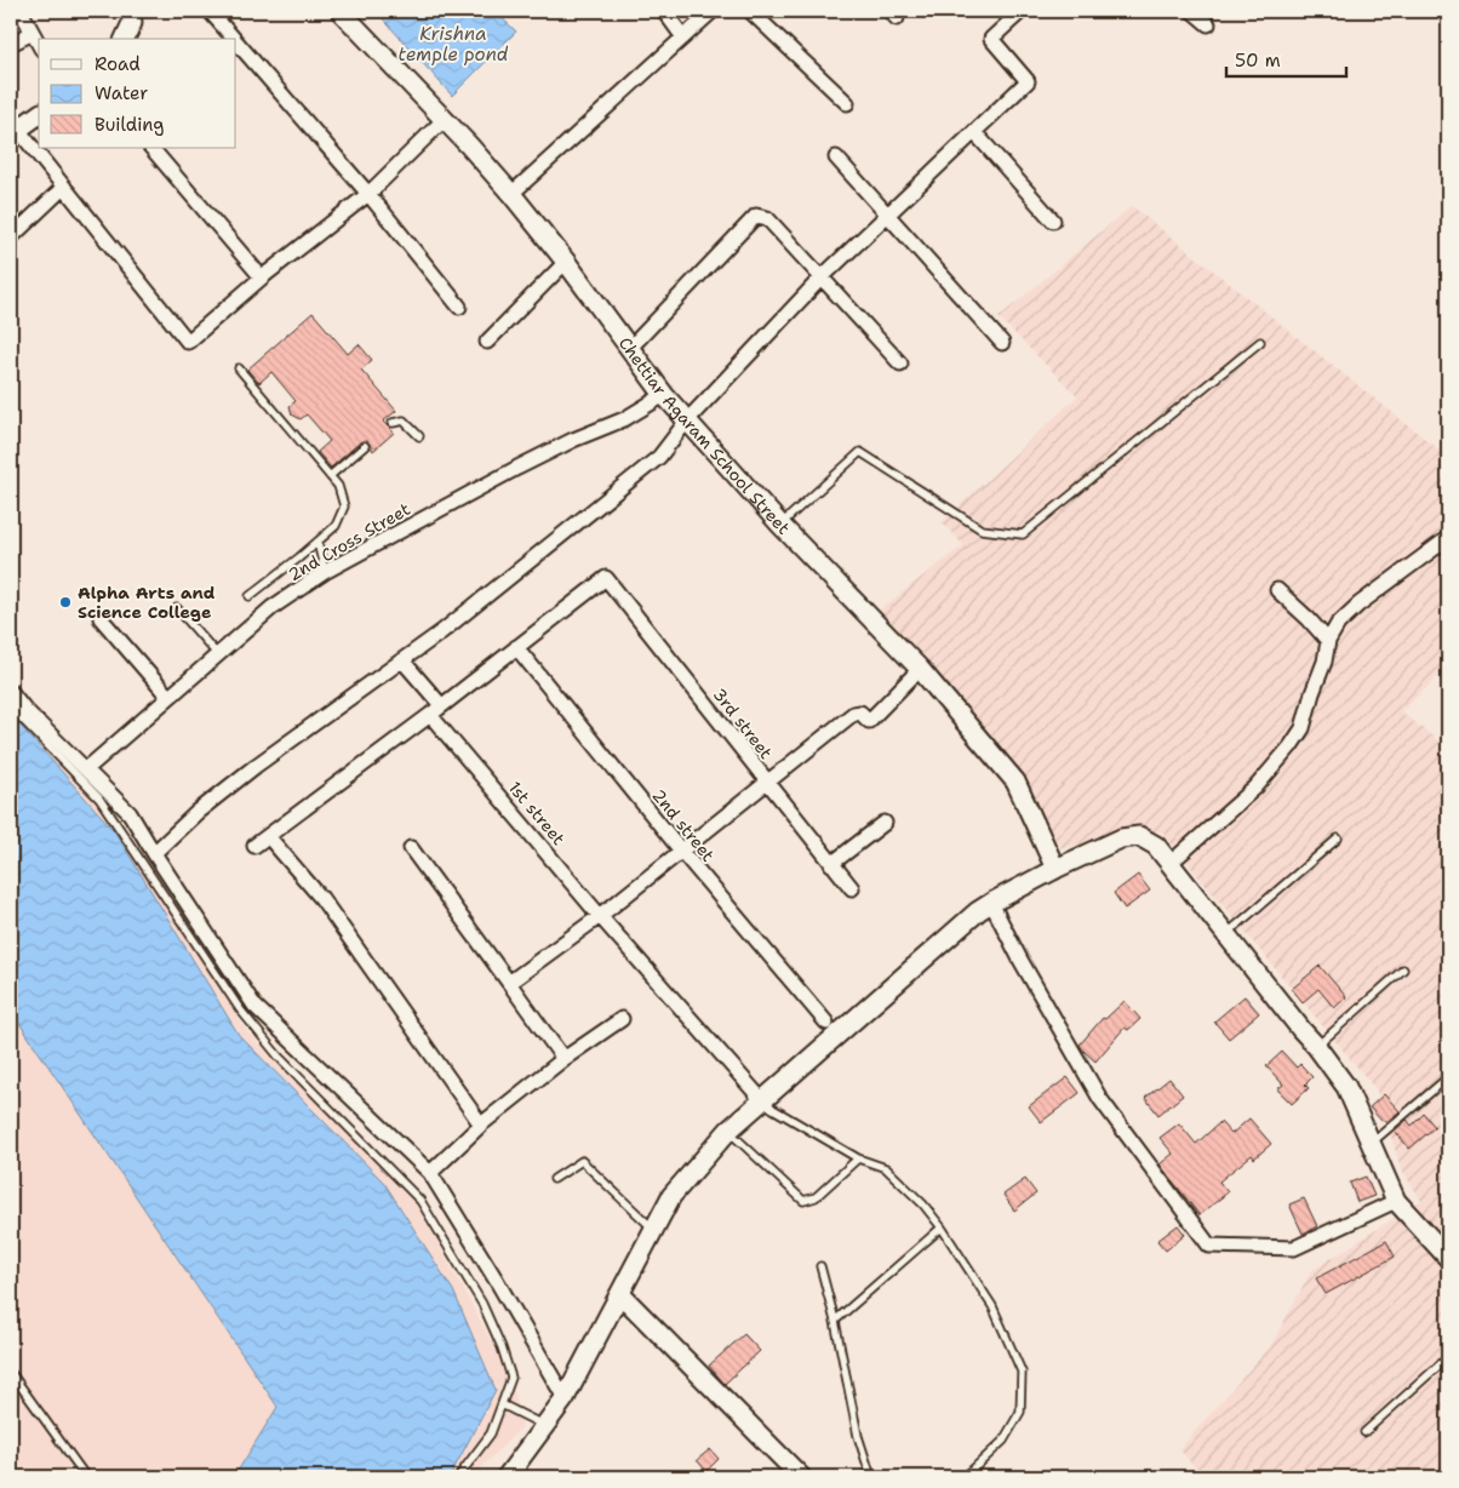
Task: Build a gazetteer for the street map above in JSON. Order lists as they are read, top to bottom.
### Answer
{
  "streets": {
    "street": [
      "Chettiar Agaram School Street",
      "2nd Cross Street",
      "3rd street",
      "1st street",
      "2nd street"
    ]
  },
  "crossings": [
    ["Chettiar Agaram School Street", "2nd Cross Street"],
    ["3rd street", "2nd street"]
  ],
  "water": ["Krishna temple pond"],
  "places": ["Alpha Arts and Science College"],
  "legend": ["Road", "Water", "Building"],
  "scale_bar": "50 m"
}
